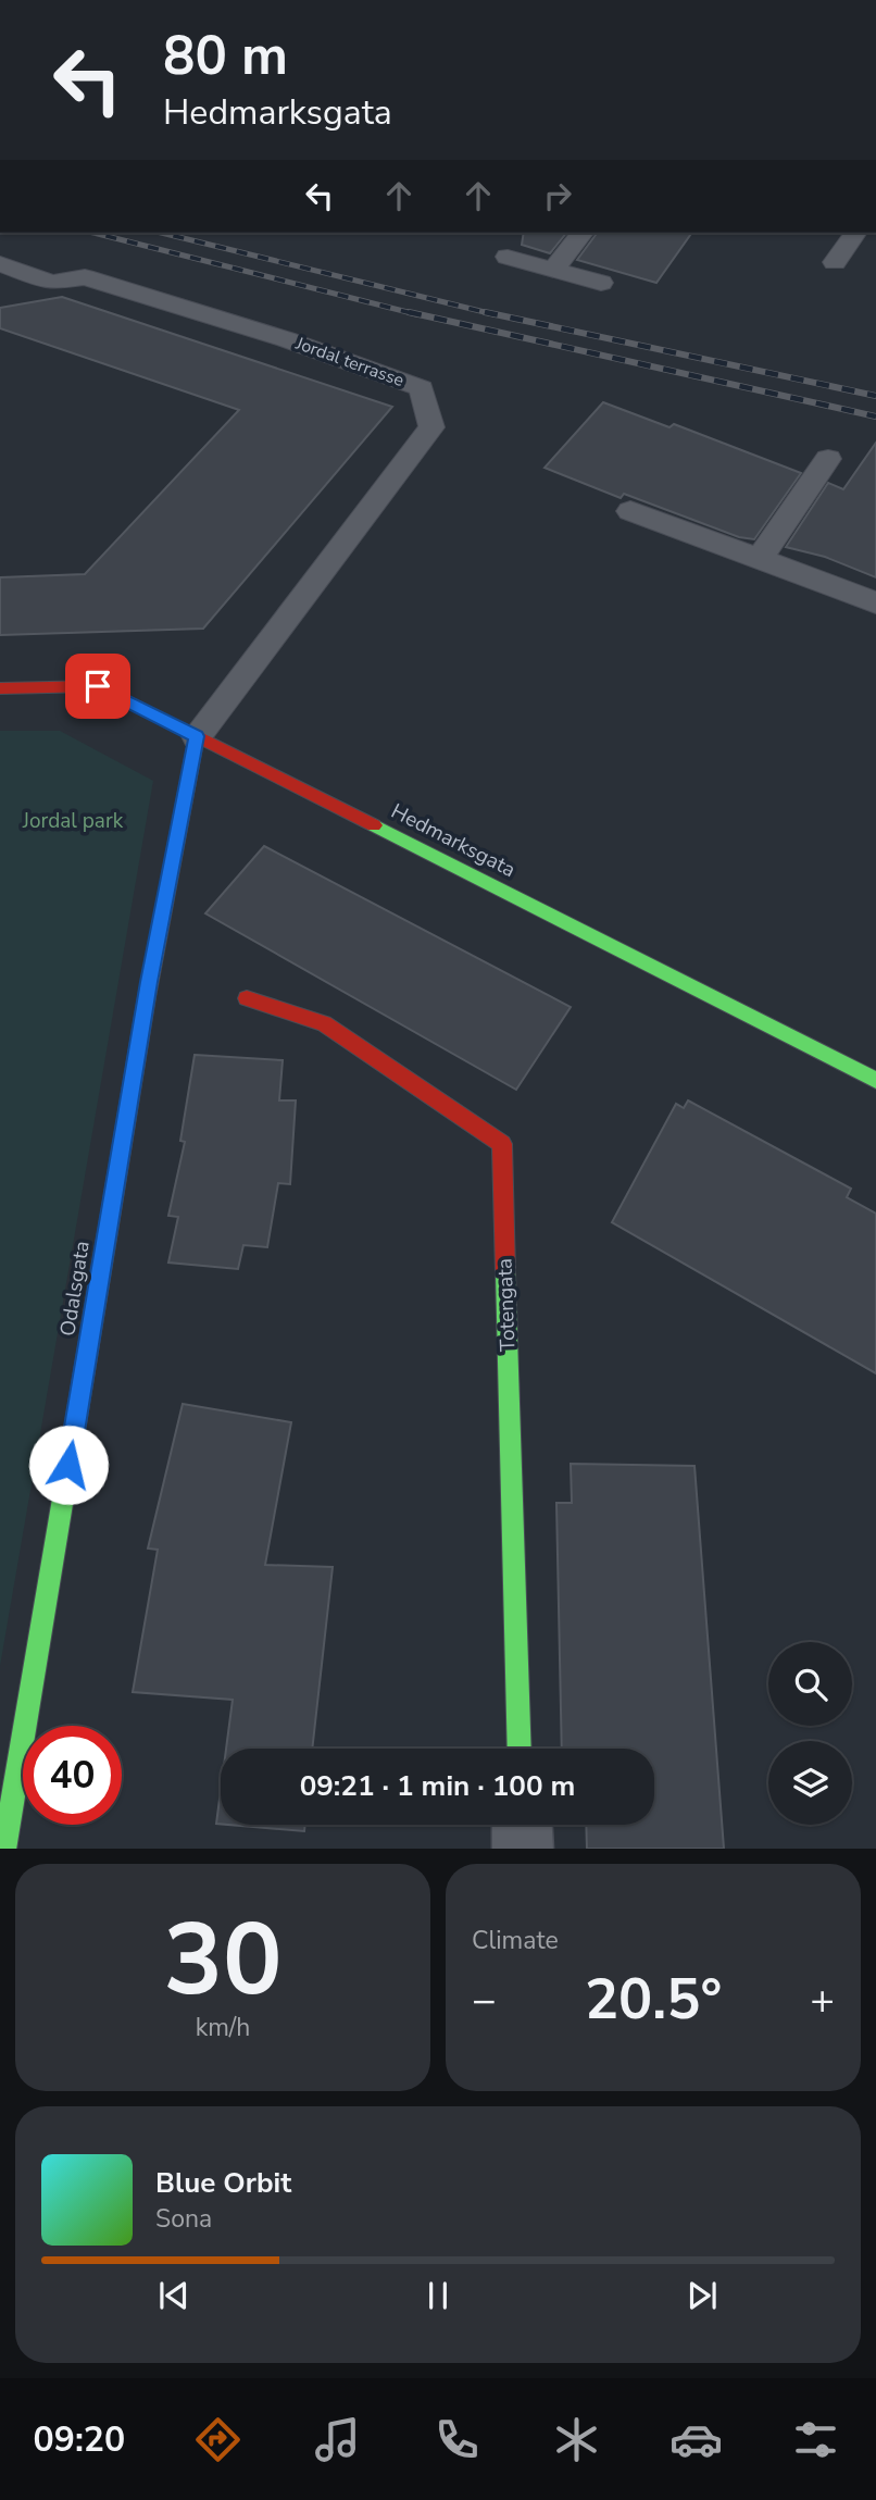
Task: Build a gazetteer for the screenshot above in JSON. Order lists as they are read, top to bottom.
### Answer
{
  "streets": {
    "street": ["Hedmarksgata", "Odalsgata", "Totengata"],
    "lane": ["Jordal terrasse"]
  },
  "crossings": [
    ["Jordal terrasse", "Hedmarksgata"],
    ["Jordal terrasse", "Odalsgata"],
    ["Hedmarksgata", "Odalsgata"]
  ],
  "parks": ["Jordal park"],
  "page": {
    "turn": ["80 m", "Hedmarksgata"],
    "limit": "40",
    "trip": "09:21 · 1 min · 100 m",
    "tile": [
      ["30", "km/h"],
      "Climate"
    ],
    "heat": ["−", "20.5°", "+"],
    "song": ["Blue Orbit", "Sona"],
    "tabs": "09:20"
  }
}
